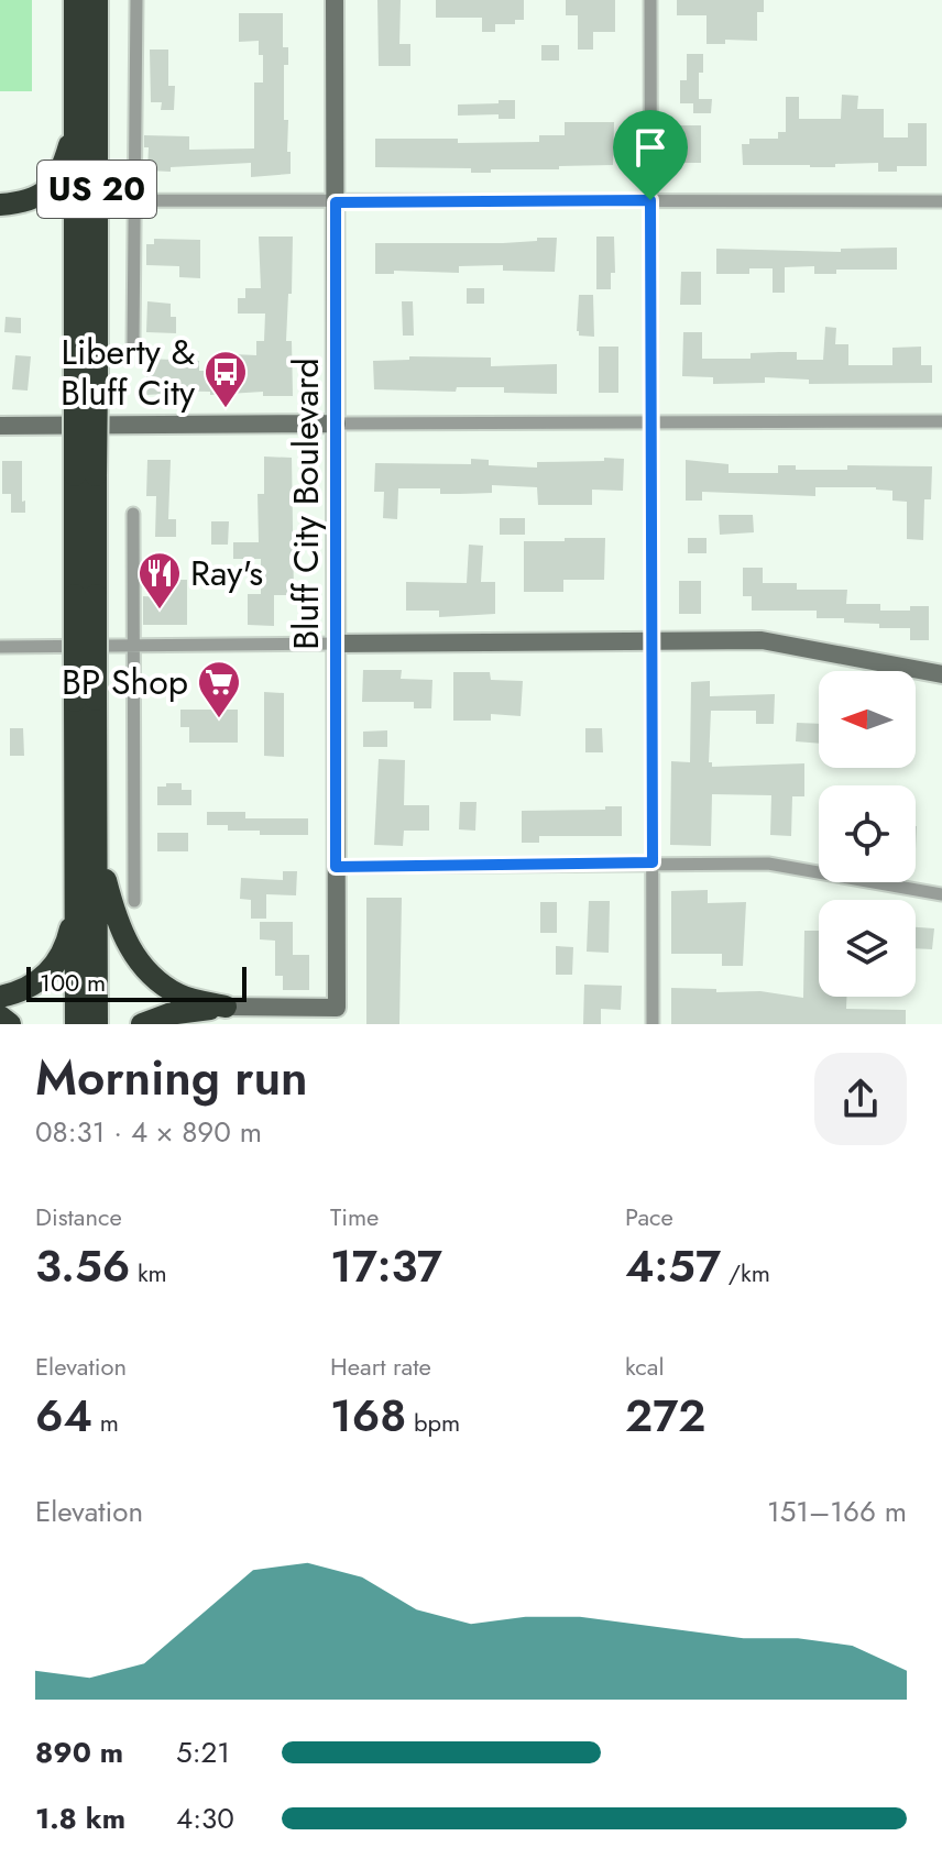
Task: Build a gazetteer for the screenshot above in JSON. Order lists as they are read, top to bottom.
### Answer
{
  "streets": {
    "highway": ["US 20"],
    "main road": ["Bluff City Boulevard"]
  },
  "places": {
    "bus stop": ["Liberty & Bluff City"],
    "restaurant": ["Ray's"],
    "supermarket": ["BP Shop"]
  },
  "scale_bar": "100 m",
  "north": "left",
  "page": {
    "scale": "100 m",
    "heading": ["Morning run", "08:31 · 4 × 890 m"],
    "stats": [
      ["Distance", "3.56 km"],
      ["Time", "17:37"],
      ["Pace", "4:57 /km"],
      ["Elevation", "64 m"],
      ["Heart rate", "168 bpm"],
      ["kcal", "272"]
    ],
    "chart": ["Elevation", "151–166 m"],
    "list": [
      {
        "name": "890 m",
        "note": "5:21"
      },
      {
        "name": "1.8 km",
        "note": "4:30"
      }
    ]
  }
}
